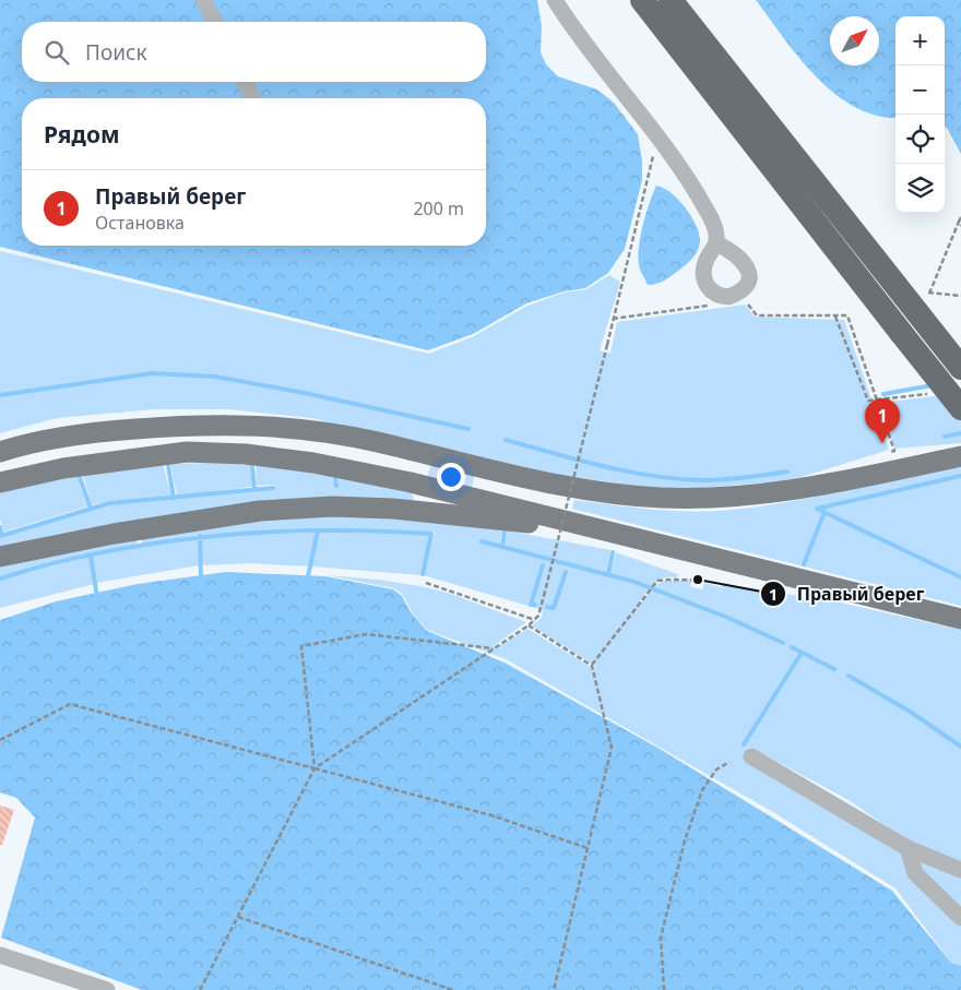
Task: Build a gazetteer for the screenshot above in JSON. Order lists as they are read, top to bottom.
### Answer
{
  "places": ["Правый берег"],
  "north": "top right",
  "page": {
    "map_buttons": ["+", "−"],
    "search": "Поиск",
    "heading": "Рядом",
    "list": [
      {
        "mark": "1",
        "name": "Правый берег",
        "note": "Остановка",
        "value": "200 m"
      }
    ],
    "pins": "1"
  }
}
